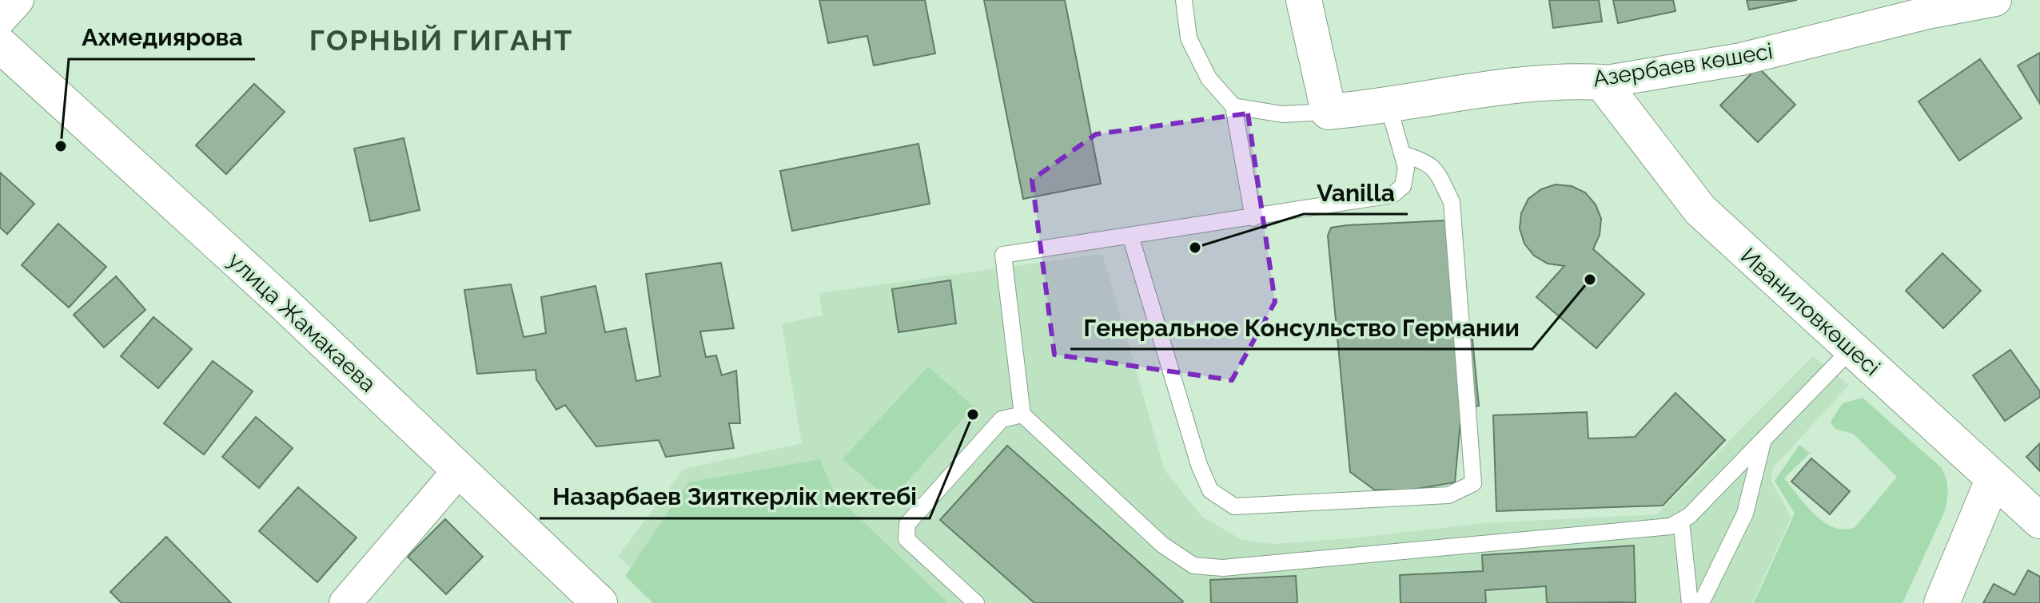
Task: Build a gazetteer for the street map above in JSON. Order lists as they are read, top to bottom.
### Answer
{
  "streets": {
    "street": ["Азербаев көшесі", "Иваниловкөшесі", "улица Жамакаева"]
  },
  "crossings": [
    ["Азербаев көшесі", "Иваниловкөшесі"]
  ],
  "districts": ["ГОРНЫЙ ГИГАНТ"],
  "places": [
    "Ахмедиярова",
    "Vanilla",
    "Генеральное Консульство Германии",
    "Назарбаев Зияткерлік мектебі"
  ]
}
